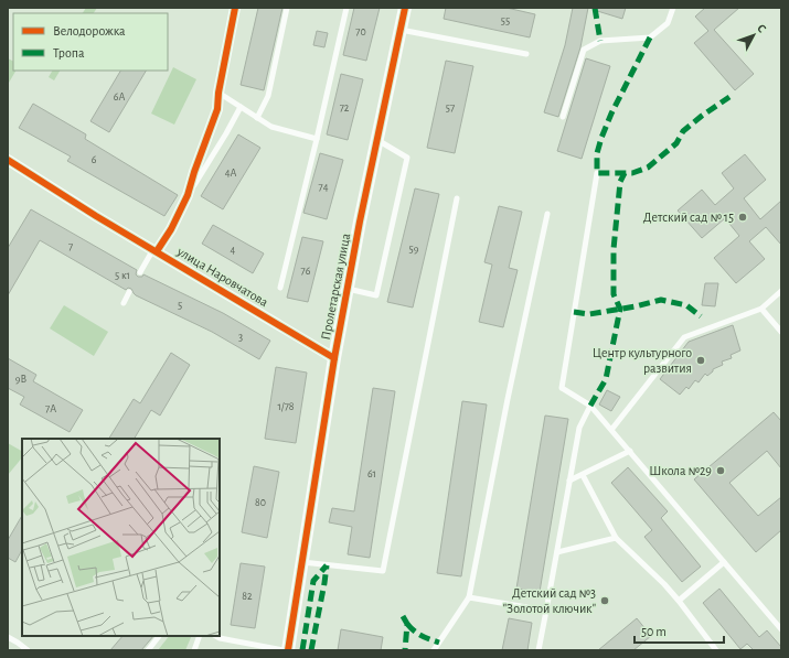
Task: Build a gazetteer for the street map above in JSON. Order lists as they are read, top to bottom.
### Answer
{
  "streets": {
    "street": ["улица Наровчатова", "Пролетарская улица"]
  },
  "crossings": [
    ["улица Наровчатова", "Пролетарская улица"]
  ],
  "places": [
    "Детский сад № 15",
    "Центр культурного развития",
    "Школа №29",
    "Детский сад №3 \"Золотой ключик\""
  ],
  "house_numbers": [
    "55",
    "70",
    "6А",
    "72",
    "57",
    "6",
    "4А",
    "74",
    "7",
    "59",
    "4",
    "76",
    "5 к1",
    "5",
    "3",
    "9В",
    "1/78",
    "7А",
    "61",
    "80",
    "82"
  ],
  "legend": ["Велодорожка", "Тропа"],
  "scale_bar": "50 m",
  "north": "top right"
}
